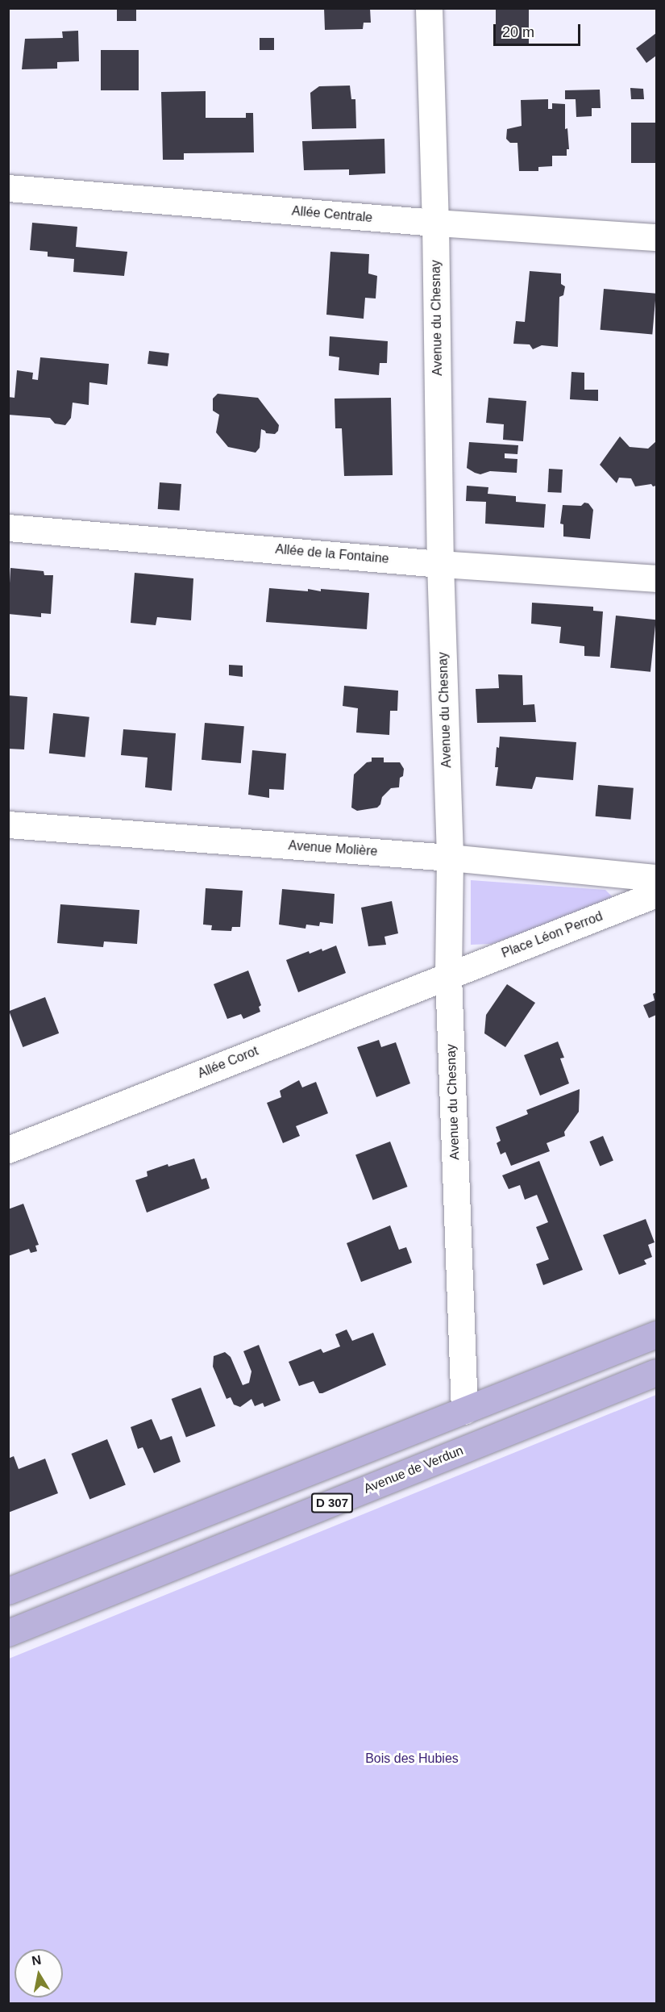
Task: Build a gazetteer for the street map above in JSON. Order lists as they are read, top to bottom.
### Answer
{
  "streets": {
    "main road": ["Avenue de Verdun", "D 307"],
    "street": [
      "Allée Centrale",
      "Avenue du Chesnay",
      "Allée de la Fontaine",
      "Avenue Molière",
      "Place Léon Perrod",
      "Allée Corot"
    ]
  },
  "crossings": [
    ["Allée Centrale", "Avenue du Chesnay"],
    ["Avenue du Chesnay", "Allée de la Fontaine"],
    ["Avenue du Chesnay", "Avenue Molière"],
    ["Avenue du Chesnay", "Place Léon Perrod"],
    ["Avenue du Chesnay", "Allée Corot"],
    ["Avenue du Chesnay", "D 307"],
    ["Place Léon Perrod", "Allée Corot"]
  ],
  "parks": ["Bois des Hubies"],
  "scale_bar": "20 m",
  "north": "top"
}
